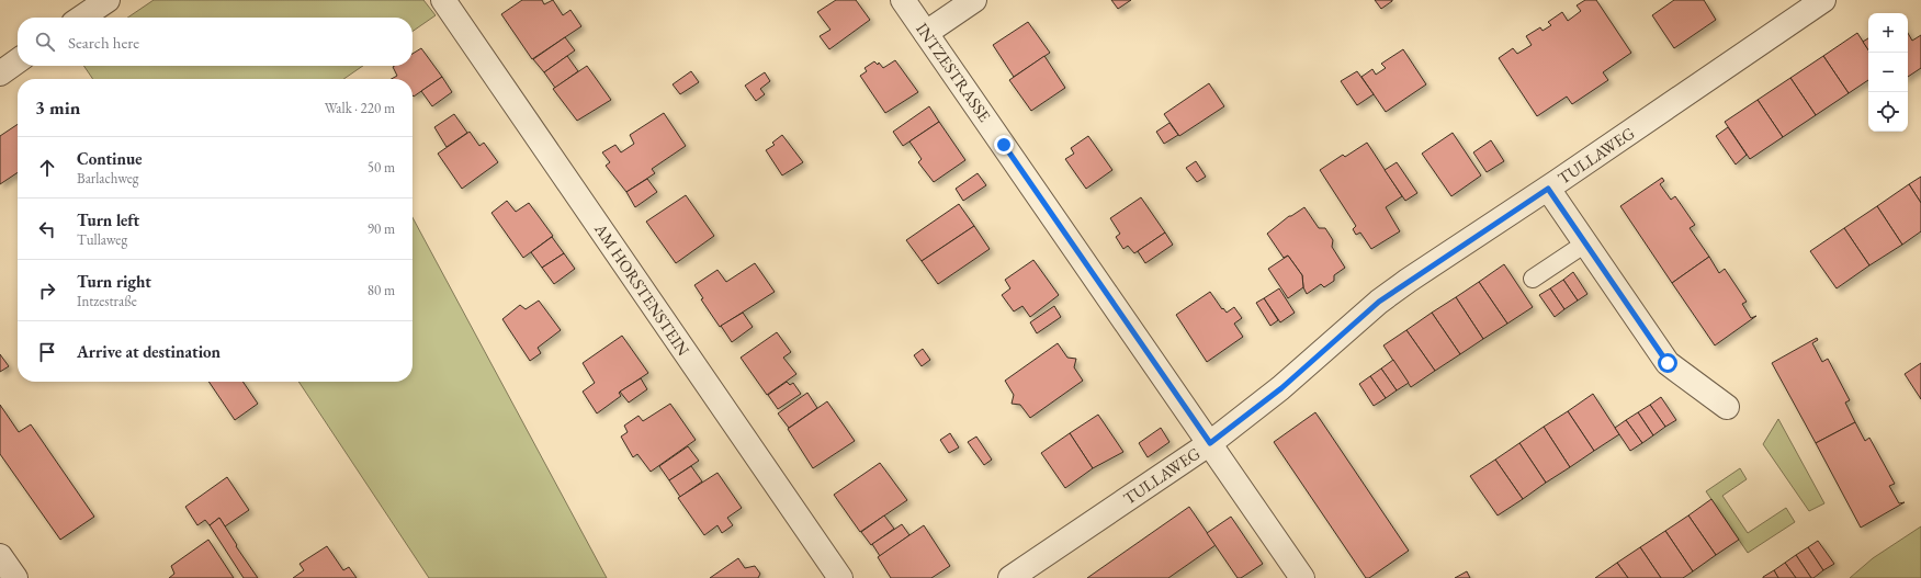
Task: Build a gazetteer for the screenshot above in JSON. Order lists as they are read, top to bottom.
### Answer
{
  "streets": {
    "street": ["INTZESTRASSE", "TULLAWEG", "AM HORSTENSTEIN"]
  },
  "crossings": [
    ["INTZESTRASSE", "TULLAWEG"]
  ],
  "page": {
    "map_buttons": ["+", "−"],
    "search": "Search here",
    "heading": ["3 min", "Walk · 220 m"],
    "list": [
      ["Continue", "Barlachweg", "50 m"],
      ["Turn left", "Tullaweg", "90 m"],
      ["Turn right", "Intzestraße", "80 m"],
      "Arrive at destination"
    ]
  }
}
